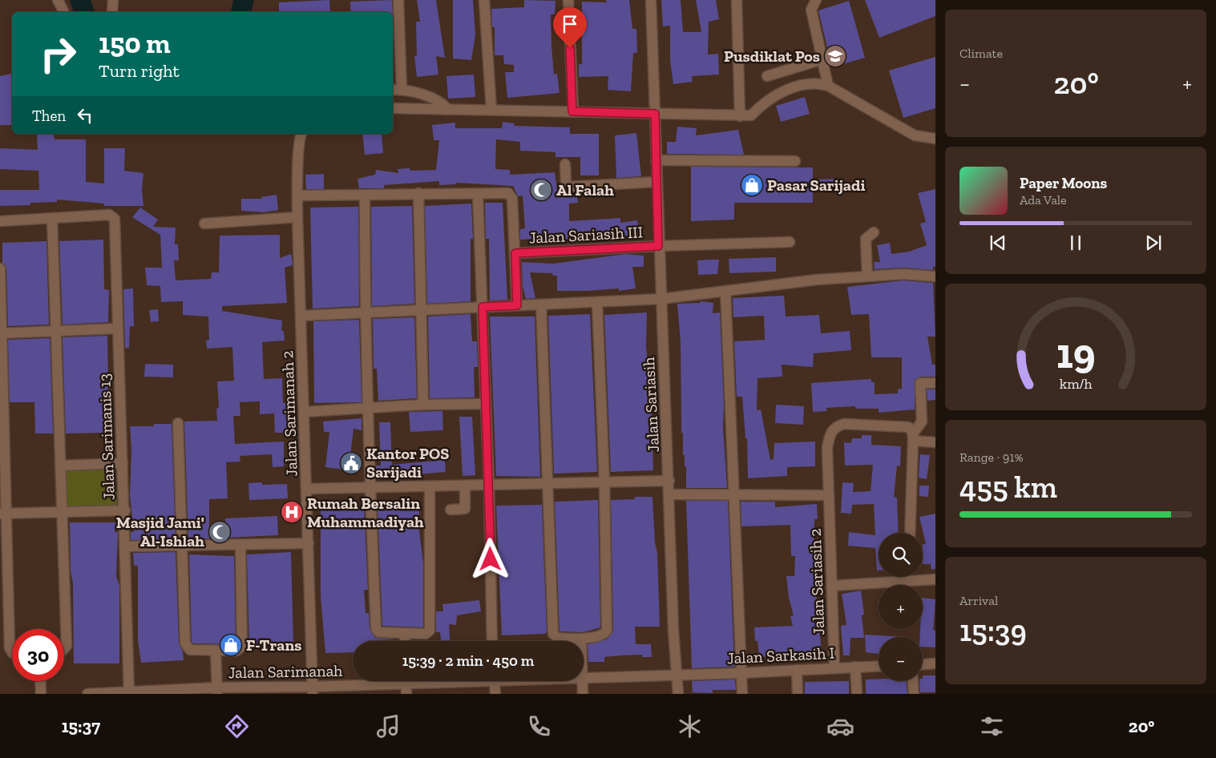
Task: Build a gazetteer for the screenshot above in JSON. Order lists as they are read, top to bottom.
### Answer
{
  "streets": {
    "street": [
      "Jalan Sariasih III",
      "Jalan Sariasih",
      "Jalan Sarimanah 2",
      "Jalan Sarimanis 13",
      "Jalan Sariasih 2",
      "Jalan Sarkasih I",
      "Jalan Sarimanah"
    ]
  },
  "crossings": [
    ["Jalan Sariasih III", "Jalan Sariasih"],
    ["Jalan Sariasih", "Jalan Sarkasih I"],
    ["Jalan Sariasih", "Jalan Sarimanah"],
    ["Jalan Sarimanah 2", "Jalan Sarimanah"],
    ["Jalan Sarimanis 13", "Jalan Sarimanah"],
    ["Jalan Sariasih 2", "Jalan Sarkasih I"],
    ["Jalan Sarkasih I", "Jalan Sarimanah"]
  ],
  "places": {
    "school or university": ["Pusdiklat Pos"],
    "shop": ["Pasar Sarijadi", "F-Trans"],
    "mosque": ["Al Falah", "Masjid Jami' Al-Ishlah"],
    "public building": ["Kantor POS Sarijadi"],
    "hospital": ["Rumah Bersalin Muhammadiyah"]
  },
  "page": {
    "tile": [
      "Climate",
      ["Range · 91%", "455 km"],
      ["Arrival", "15:39"]
    ],
    "turn": ["150 m", "Turn right"],
    "heat": ["−", "20°", "+"],
    "then": "Then",
    "song": ["Paper Moons", "Ada Vale"],
    "map_buttons": ["+", "−"],
    "limit": "30",
    "trip": "15:39 · 2 min · 450 m",
    "tabs": ["15:37", "20°"],
    "gauge": ["19", "km/h"]
  }
}
